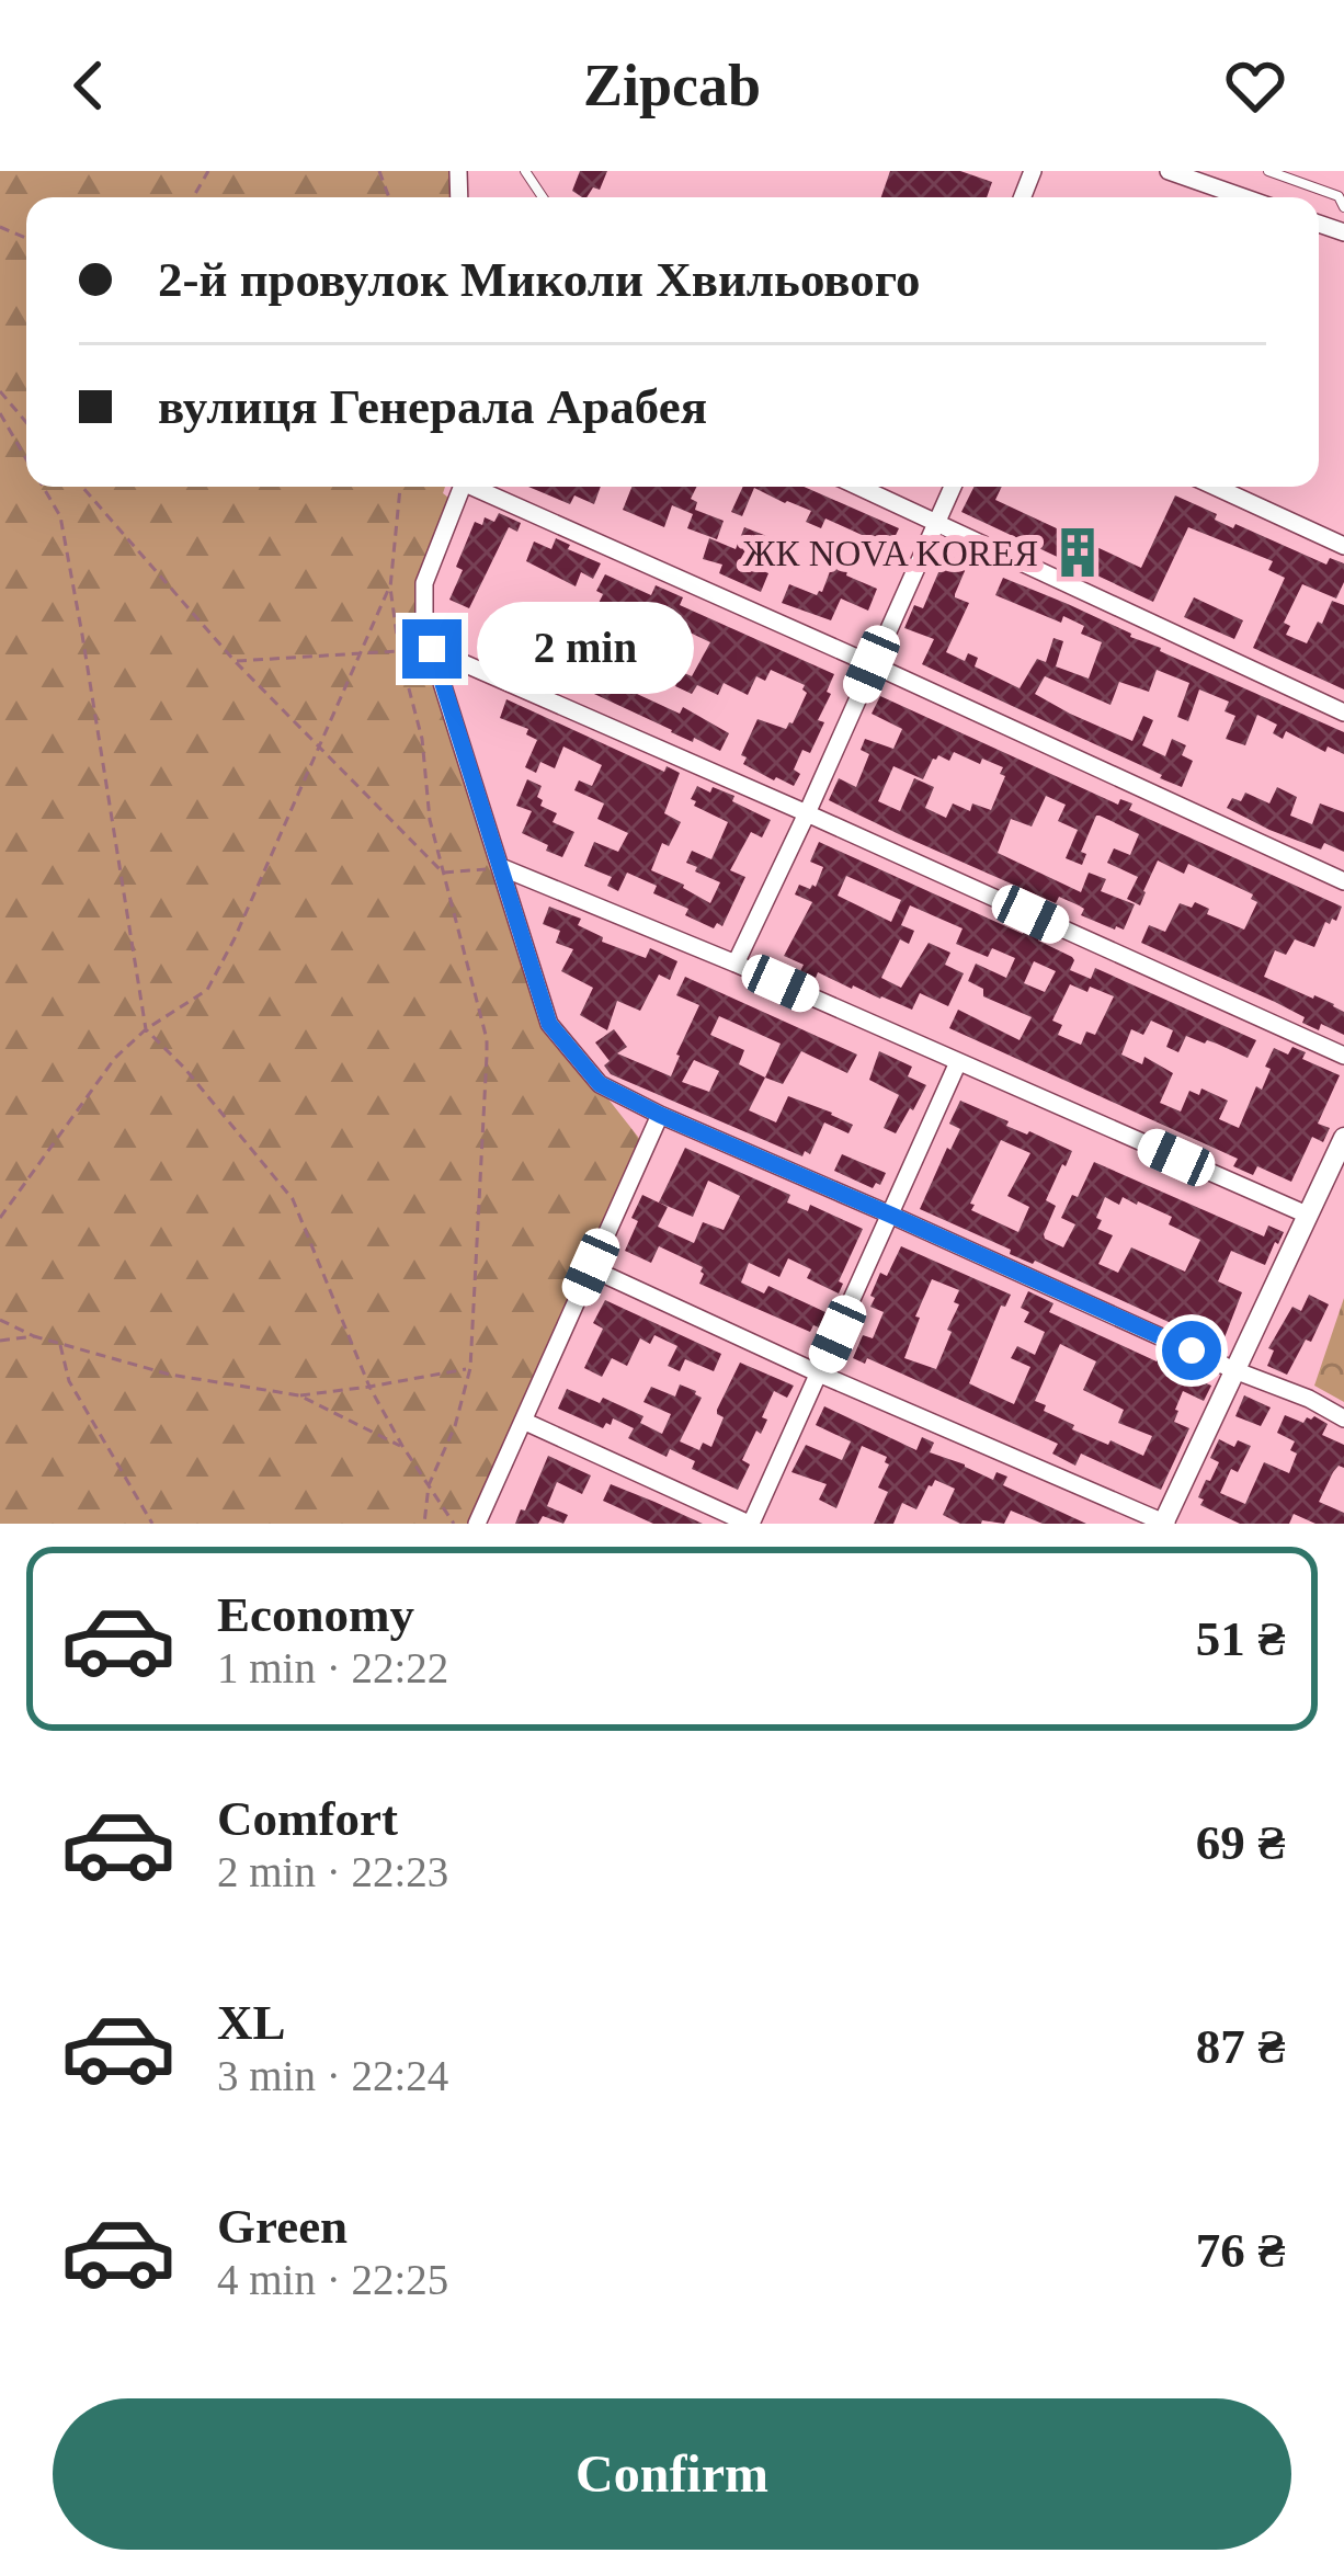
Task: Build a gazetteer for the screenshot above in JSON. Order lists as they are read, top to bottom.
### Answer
{
  "places": {
    "building": ["ЖК NOVA KOREЯ"]
  },
  "page": {
    "header": "Zipcab",
    "banner": ["2-й провулок Миколи Хвильового", "вулиця Генерала Арабея"],
    "bubble": "2 min",
    "list": [
      {
        "name": "Economy",
        "note": "1 min · 22:22",
        "value": "51 ₴"
      },
      {
        "name": "Comfort",
        "note": "2 min · 22:23",
        "value": "69 ₴"
      },
      {
        "name": "XL",
        "note": "3 min · 22:24",
        "value": "87 ₴"
      },
      {
        "name": "Green",
        "note": "4 min · 22:25",
        "value": "76 ₴"
      }
    ],
    "buttons": "Confirm"
  }
}
